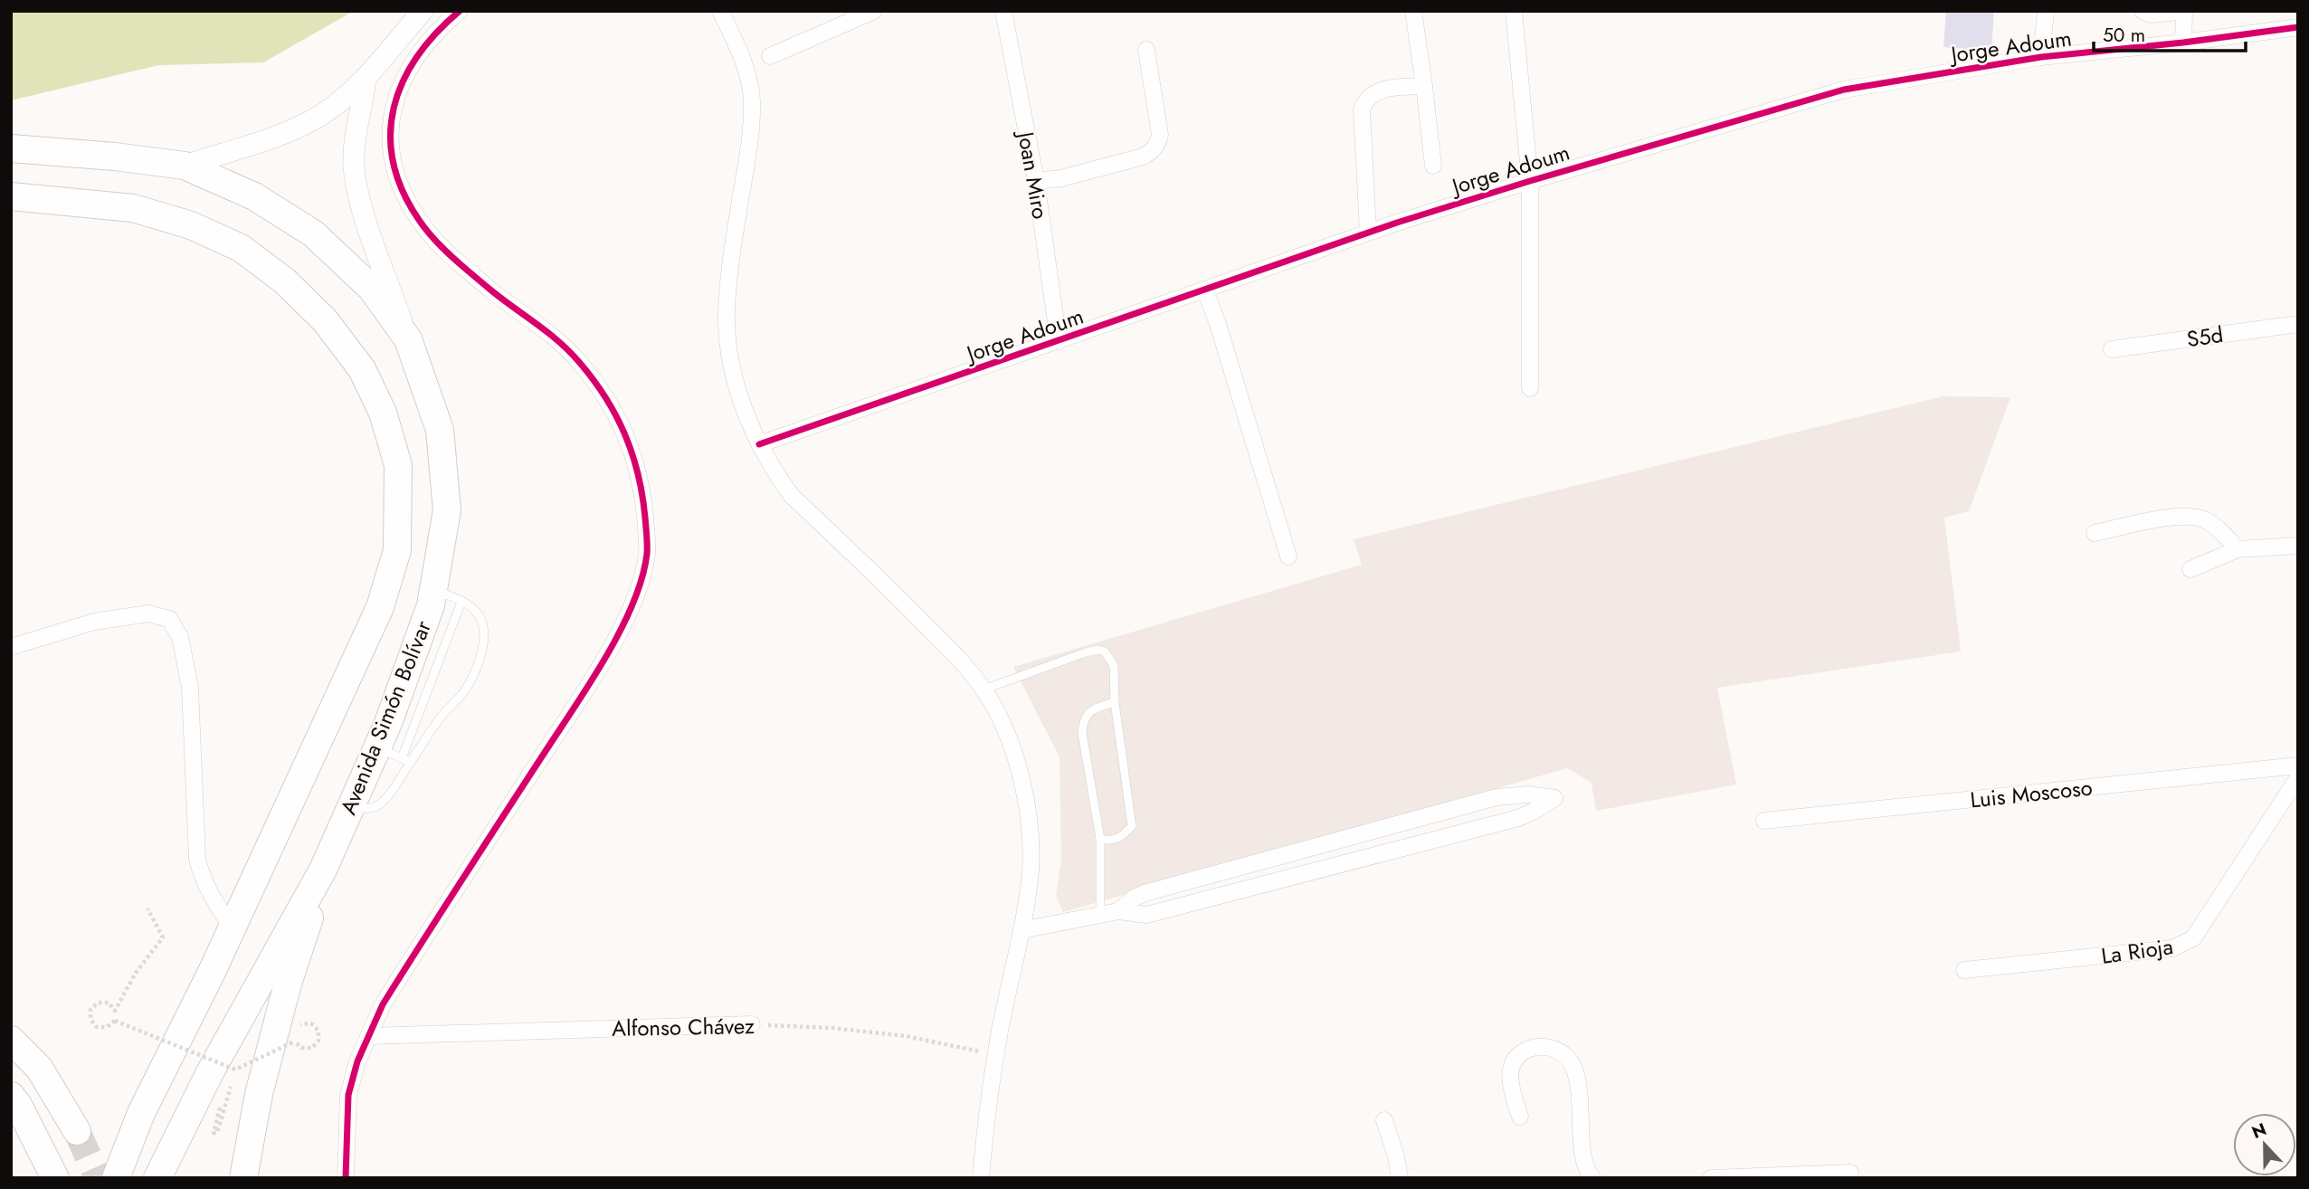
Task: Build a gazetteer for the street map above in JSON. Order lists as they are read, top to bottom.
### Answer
{
  "streets": {
    "highway": ["Avenida Simón Bolívar"],
    "street": [
      "Jorge Adoum",
      "Joan Miro",
      "S5d",
      "Luis Moscoso",
      "La Rioja",
      "Alfonso Chávez"
    ]
  },
  "crossings": [
    ["Jorge Adoum", "Joan Miro"]
  ],
  "scale_bar": "50 m",
  "north": "top"
}
